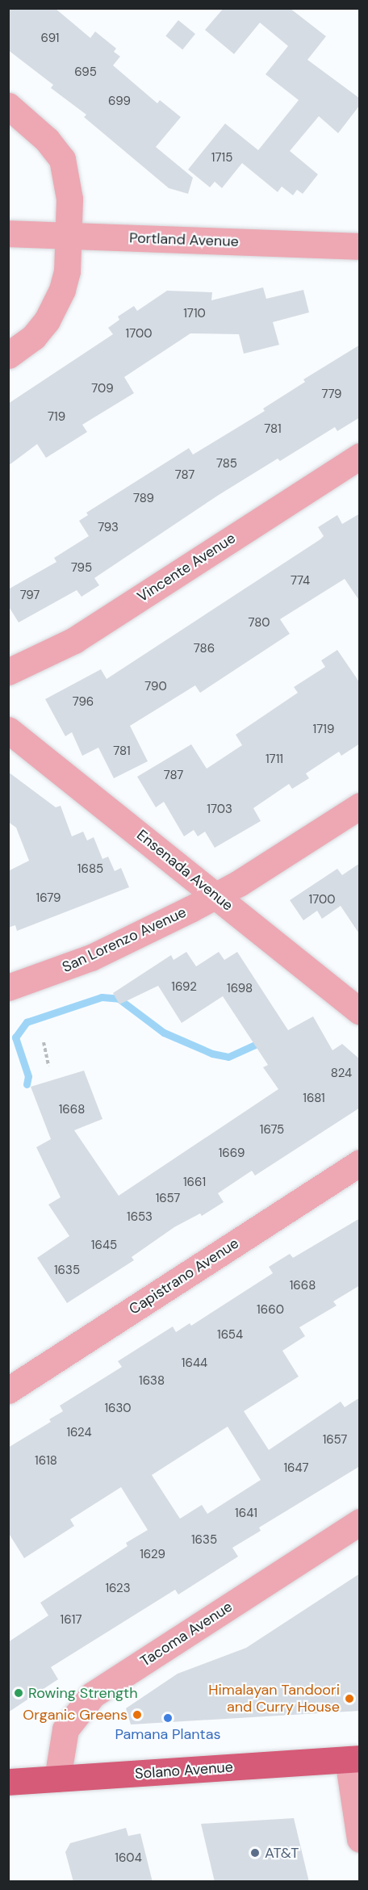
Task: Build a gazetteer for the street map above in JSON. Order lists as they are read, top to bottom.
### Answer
{
  "streets": {
    "main road": ["Solano Avenue"],
    "street": [
      "Portland Avenue",
      "Vincente Avenue",
      "Ensenada Avenue",
      "San Lorenzo Avenue",
      "Capistrano Avenue",
      "Tacoma Avenue"
    ]
  },
  "crossings": [
    ["Ensenada Avenue", "San Lorenzo Avenue"],
    ["Tacoma Avenue", "Solano Avenue"]
  ],
  "places": [
    "Rowing Strength",
    "Himalayan Tandoori and Curry House",
    "Organic Greens",
    "Pamana Plantas",
    "AT&T"
  ],
  "house_numbers": [
    "691",
    "695",
    "699",
    "1715",
    "1710",
    "1700",
    "709",
    "779",
    "719",
    "781",
    "785",
    "787",
    "789",
    "793",
    "795",
    "774",
    "797",
    "780",
    "786",
    "790",
    "796",
    "1719",
    "781",
    "1711",
    "787",
    "1703",
    "1685",
    "1679",
    "1700",
    "1692",
    "1698",
    "824",
    "1681",
    "1668",
    "1675",
    "1669",
    "1661",
    "1657",
    "1653",
    "1645",
    "1635",
    "1668",
    "1660",
    "1654",
    "1644",
    "1638",
    "1630",
    "1624",
    "1657",
    "1618",
    "1647",
    "1641",
    "1635",
    "1629",
    "1623",
    "1617",
    "1604"
  ]
}
